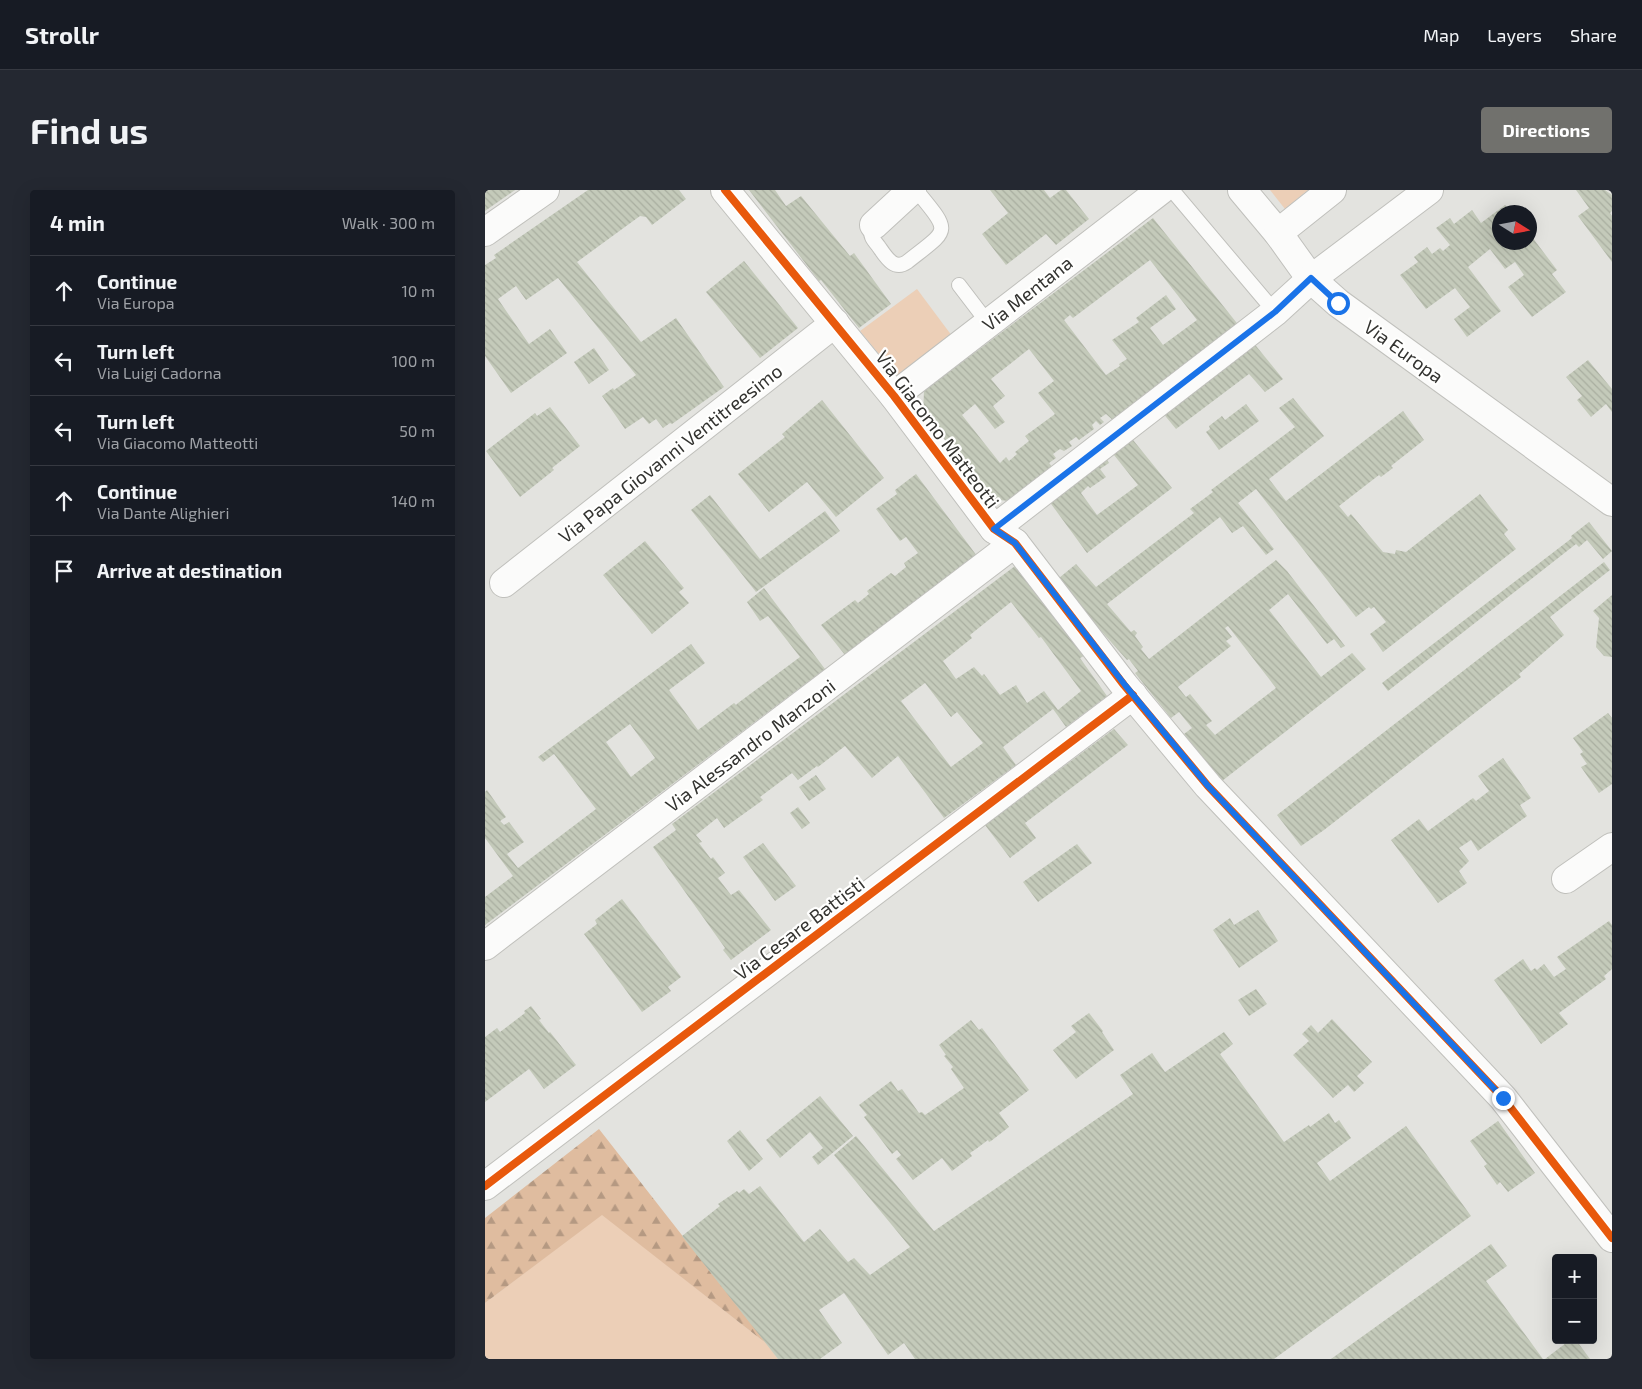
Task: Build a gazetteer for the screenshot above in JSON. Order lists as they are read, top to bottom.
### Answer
{
  "streets": {
    "street": [
      "Via Mentana",
      "Via Europa",
      "Via Giacomo Matteotti",
      "Via Papa Giovanni Ventitreesimo",
      "Via Alessandro Manzoni",
      "Via Cesare Battisti"
    ]
  },
  "crossings": [
    ["Via Mentana", "Via Giacomo Matteotti"],
    ["Via Europa", "Via Alessandro Manzoni"],
    ["Via Giacomo Matteotti", "Via Papa Giovanni Ventitreesimo"],
    ["Via Giacomo Matteotti", "Via Alessandro Manzoni"],
    ["Via Giacomo Matteotti", "Via Cesare Battisti"]
  ],
  "north": "right",
  "page": {
    "header": "Strollr",
    "nav": ["Map", "Layers", "Share"],
    "buttons": "Directions",
    "title": "Find us",
    "heading": ["4 min", "Walk · 300 m"],
    "list": [
      ["Continue", "Via Europa", "10 m"],
      ["Turn left", "Via Luigi Cadorna", "100 m"],
      ["Turn left", "Via Giacomo Matteotti", "50 m"],
      ["Continue", "Via Dante Alighieri", "140 m"],
      "Arrive at destination"
    ],
    "map_buttons": ["+", "−"]
  }
}
